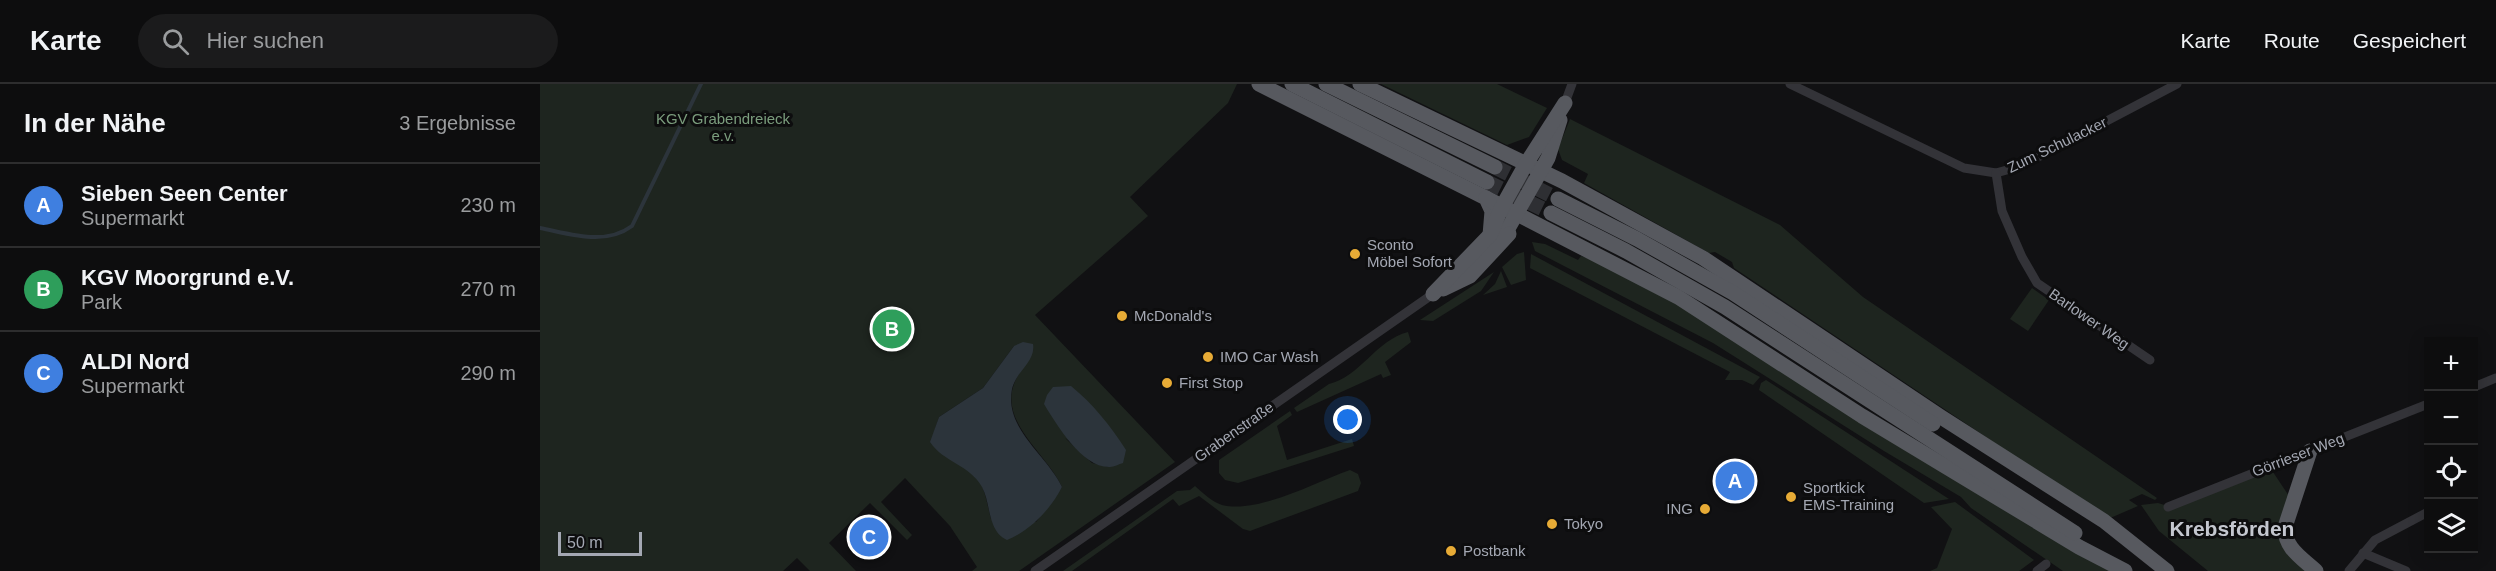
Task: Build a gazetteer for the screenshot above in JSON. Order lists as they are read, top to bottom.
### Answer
{
  "streets": {
    "street": [
      "Zum Schulacker",
      "Barlower Weg",
      "Grabenstraße",
      "Görrieser Weg"
    ]
  },
  "crossings": [
    ["Zum Schulacker", "Barlower Weg"]
  ],
  "districts": ["Krebsförden"],
  "parks": ["KGV Grabendreieck e.v."],
  "places": [
    "Sconto Möbel Sofort",
    "McDonald's",
    "IMO Car Wash",
    "First Stop",
    "Sportkick EMS-Training",
    "ING",
    "Tokyo",
    "Postbank"
  ],
  "scale_bar": "50 m",
  "page": {
    "header": "Karte",
    "search": "Hier suchen",
    "nav": ["Karte", "Route", "Gespeichert"],
    "heading": ["In der Nähe", "3 Ergebnisse"],
    "list": [
      {
        "mark": "A",
        "name": "Sieben Seen Center",
        "note": "Supermarkt",
        "value": "230 m"
      },
      {
        "mark": "B",
        "name": "KGV Moorgrund e.V.",
        "note": "Park",
        "value": "270 m"
      },
      {
        "mark": "C",
        "name": "ALDI Nord",
        "note": "Supermarkt",
        "value": "290 m"
      }
    ],
    "pins": ["B", "A", "C"],
    "map_buttons": ["+", "−"],
    "scale": "50 m"
  }
}
